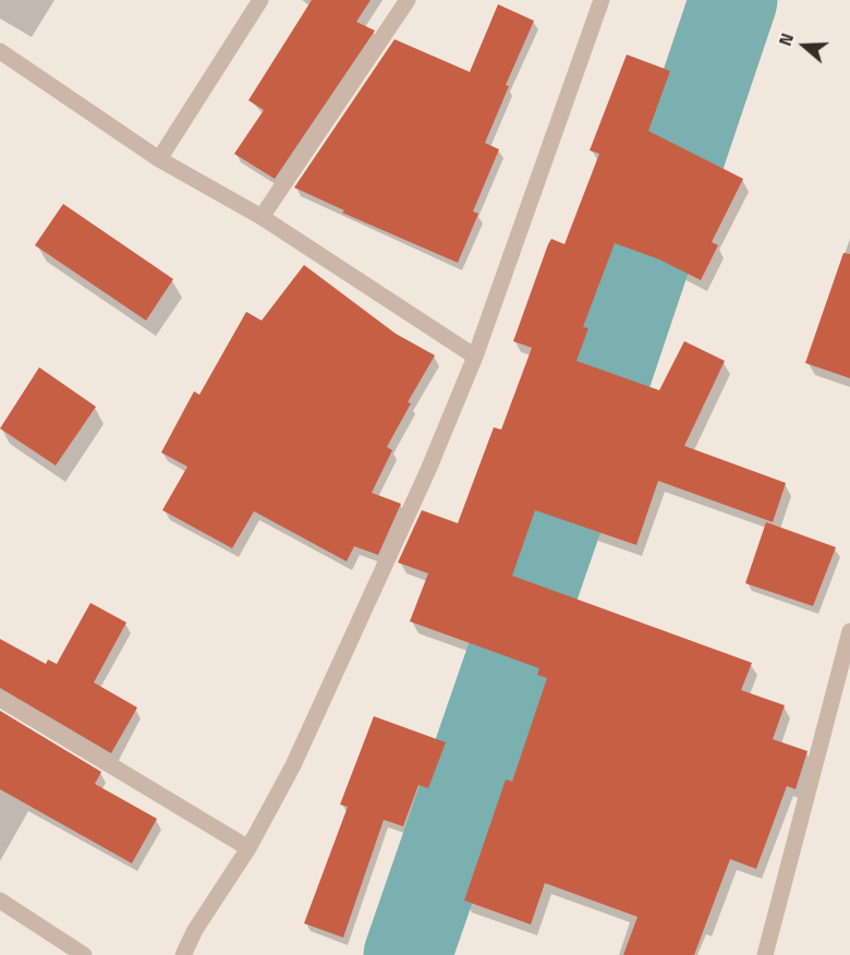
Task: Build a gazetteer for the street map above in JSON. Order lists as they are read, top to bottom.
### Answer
{
  "north": "left"
}
